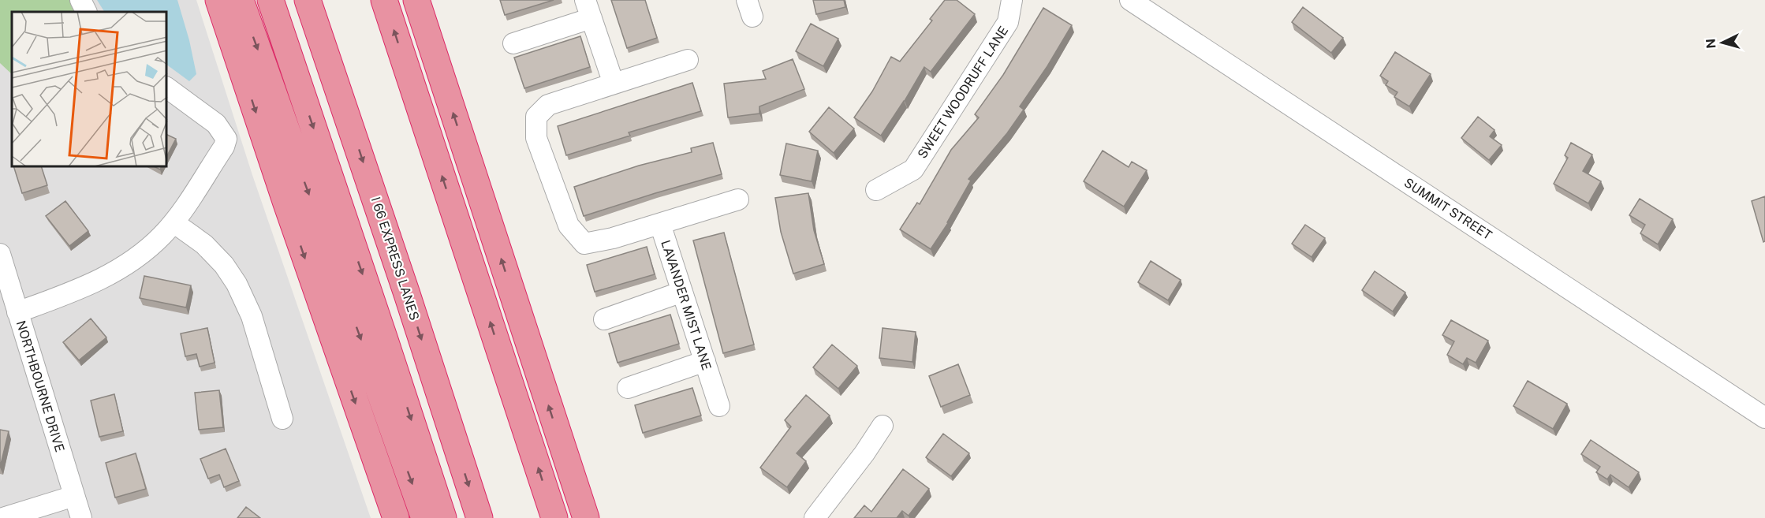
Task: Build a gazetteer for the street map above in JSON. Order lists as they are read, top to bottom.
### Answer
{
  "streets": {
    "highway": ["I 66 EXPRESS LANES"],
    "street": [
      "SWEET WOODRUFF LANE",
      "SUMMIT STREET",
      "LAVANDER MIST LANE",
      "NORTHBOURNE DRIVE"
    ]
  },
  "north": "left"
}
